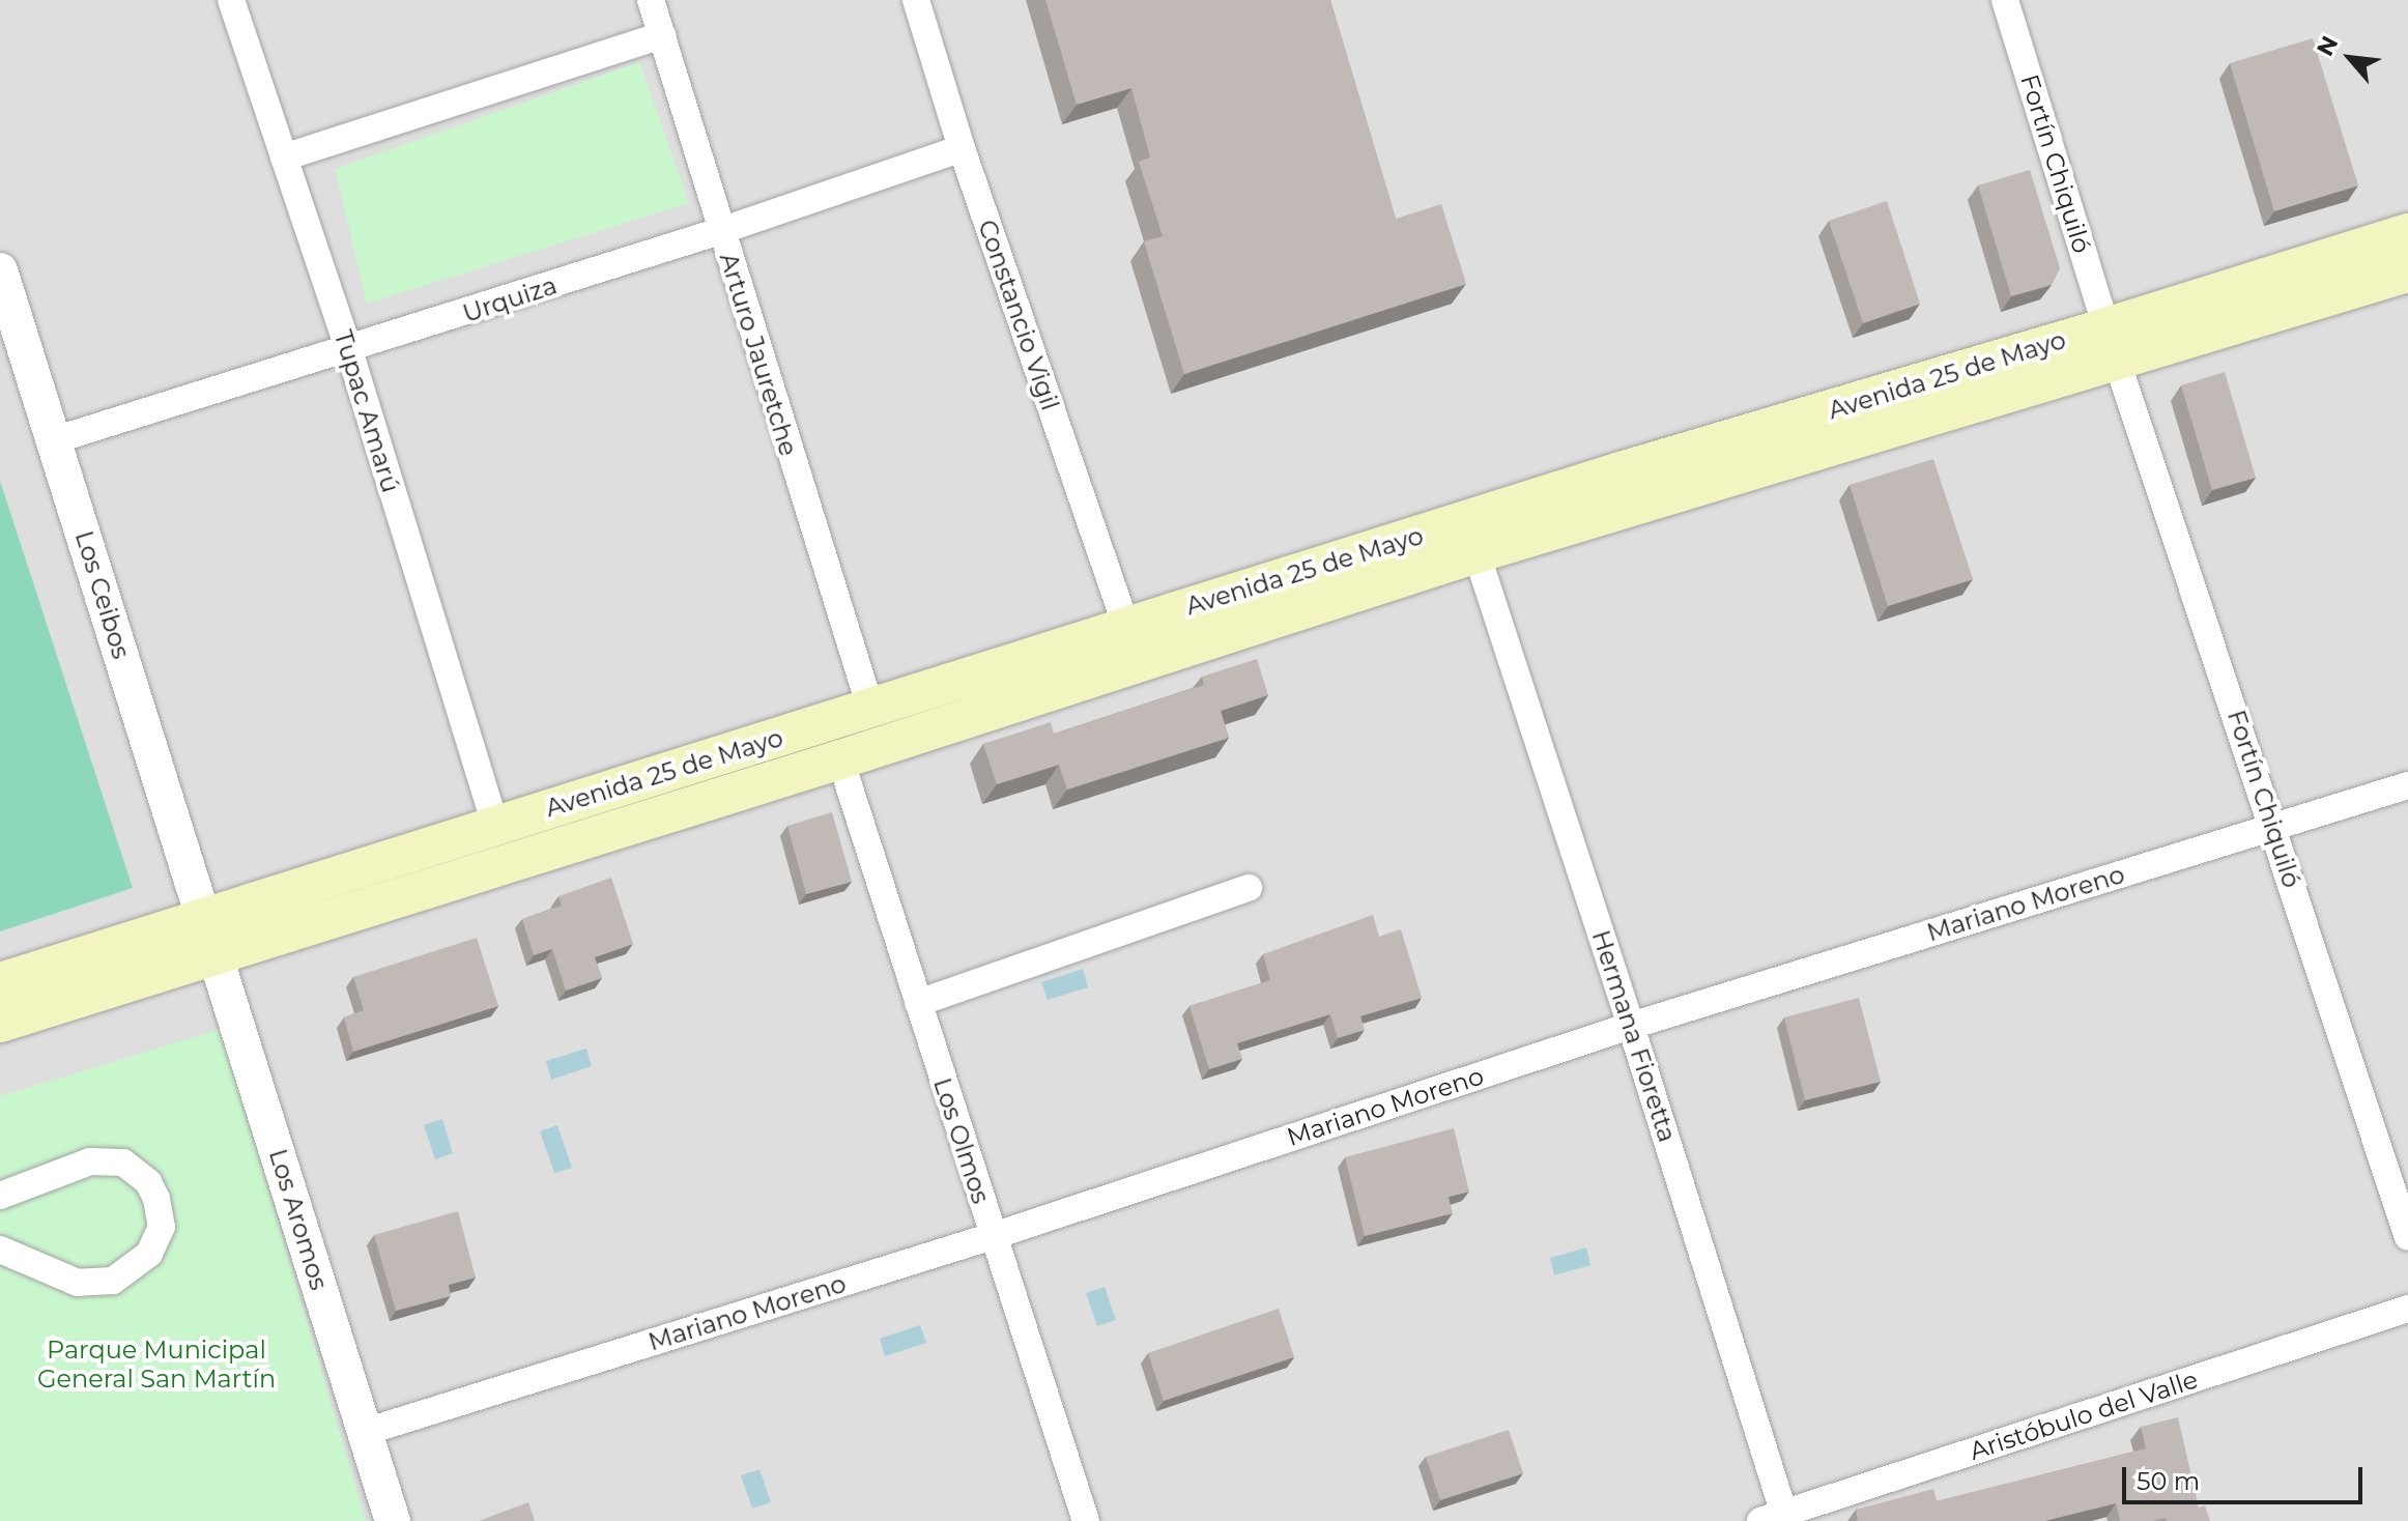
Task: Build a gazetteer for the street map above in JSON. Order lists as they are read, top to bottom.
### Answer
{
  "streets": {
    "main road": ["Avenida 25 de Mayo"],
    "street": [
      "Fortín Chiquiló",
      "Urquiza",
      "Constancio Vigil",
      "Arturo Jauretche",
      "Tupac Amarú",
      "Los Ceibos",
      "Mariano Moreno",
      "Hermana Fioretta",
      "Los Olmos",
      "Los Aromos",
      "Aristóbulo del Valle"
    ]
  },
  "crossings": [
    ["Fortín Chiquiló", "Avenida 25 de Mayo"],
    ["Fortín Chiquiló", "Mariano Moreno"],
    ["Urquiza", "Constancio Vigil"],
    ["Urquiza", "Arturo Jauretche"],
    ["Urquiza", "Tupac Amarú"],
    ["Urquiza", "Los Ceibos"],
    ["Constancio Vigil", "Avenida 25 de Mayo"],
    ["Arturo Jauretche", "Avenida 25 de Mayo"],
    ["Avenida 25 de Mayo", "Tupac Amarú"],
    ["Avenida 25 de Mayo", "Los Ceibos"],
    ["Avenida 25 de Mayo", "Hermana Fioretta"],
    ["Avenida 25 de Mayo", "Los Olmos"],
    ["Avenida 25 de Mayo", "Los Aromos"],
    ["Los Ceibos", "Los Aromos"],
    ["Mariano Moreno", "Hermana Fioretta"],
    ["Mariano Moreno", "Los Olmos"],
    ["Mariano Moreno", "Los Aromos"],
    ["Hermana Fioretta", "Aristóbulo del Valle"]
  ],
  "parks": ["Parque Municipal General San Martín"],
  "scale_bar": "50 m",
  "north": "top left"
}
